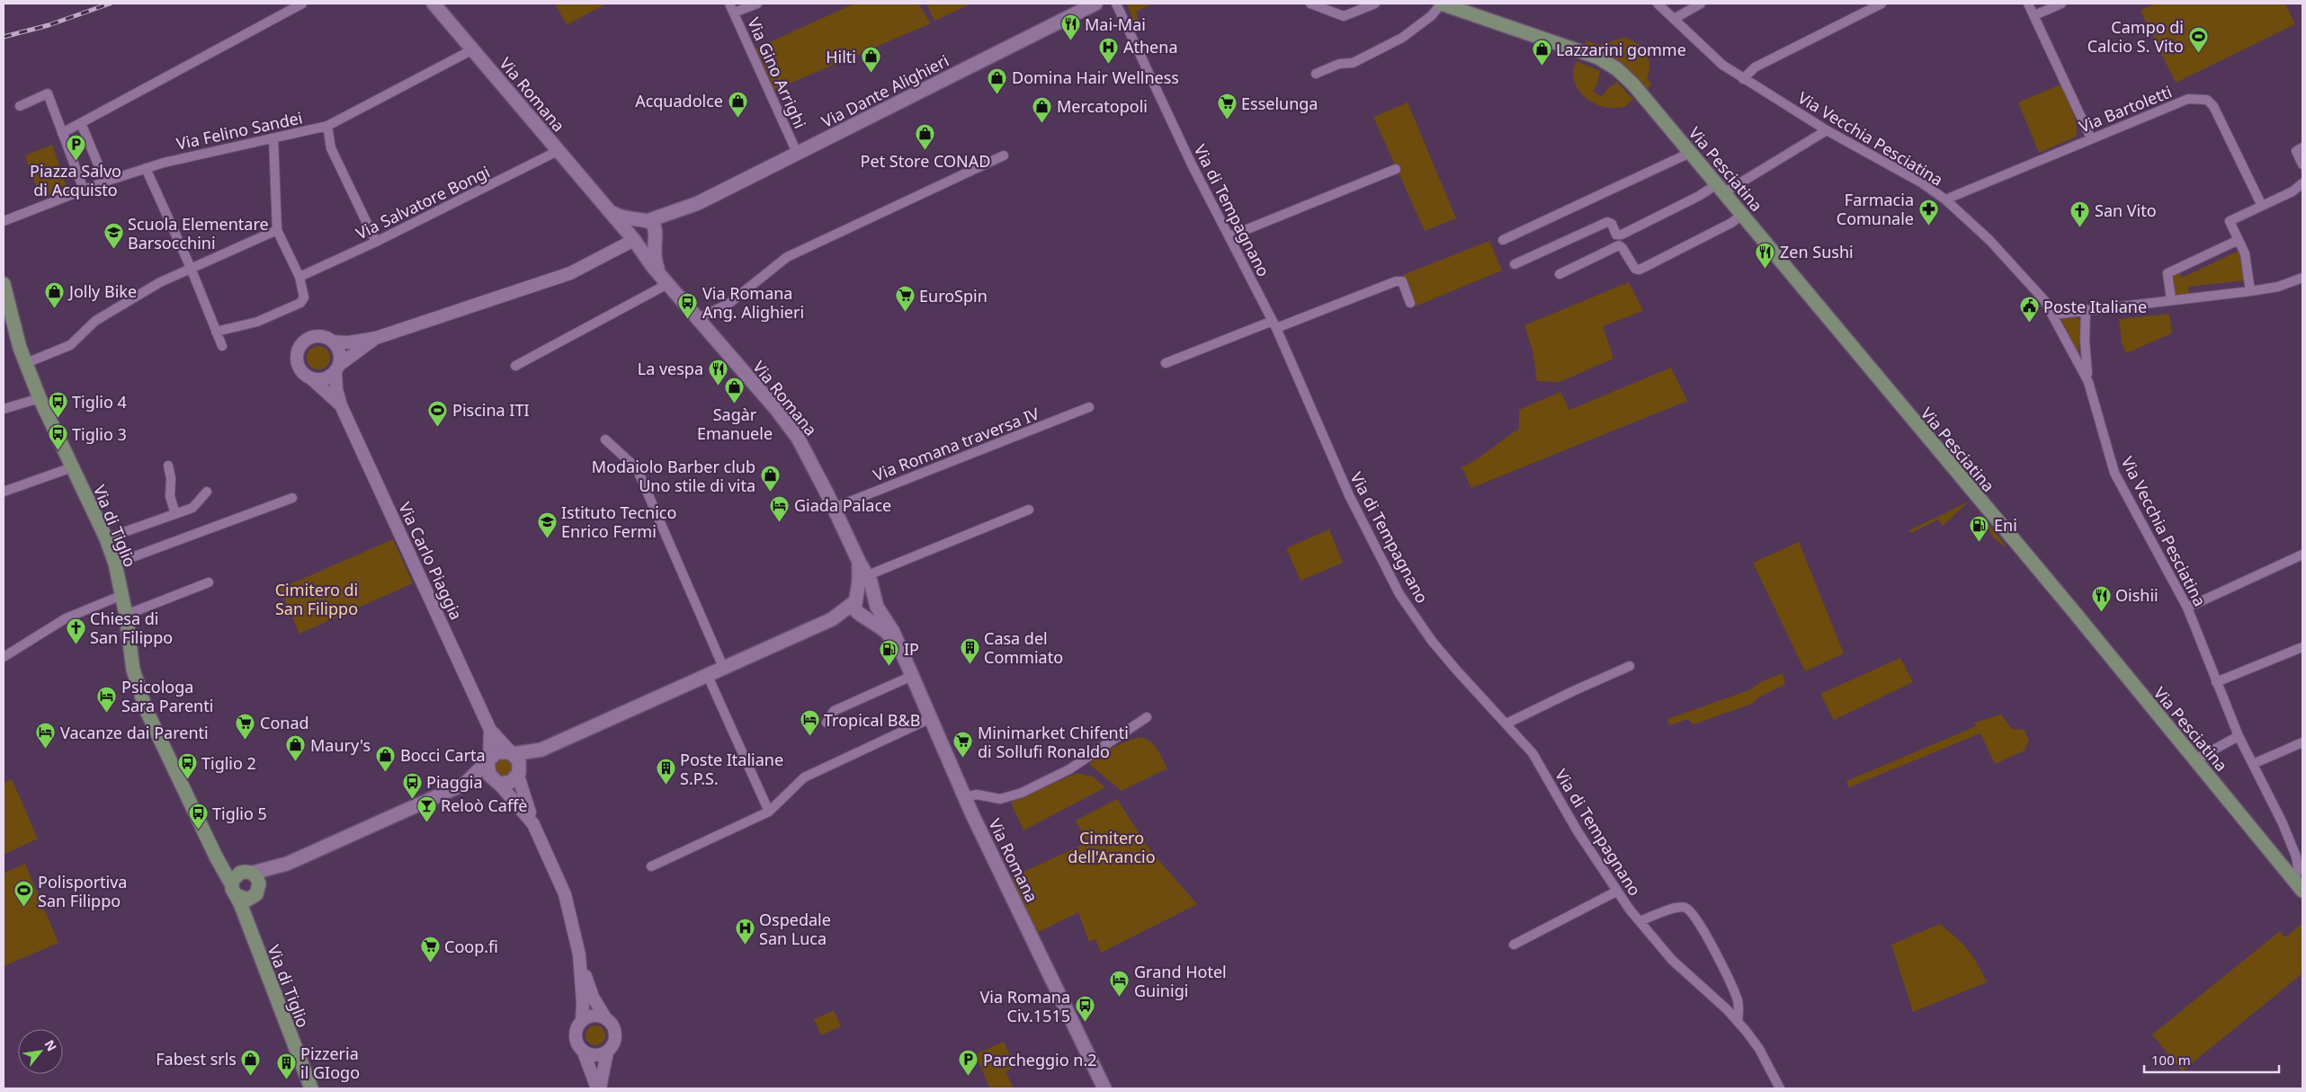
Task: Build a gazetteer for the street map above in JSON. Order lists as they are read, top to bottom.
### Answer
{
  "streets": {
    "main road": [
      "Via Dante Alighieri",
      "Via Romana",
      "Via Pesciatina",
      "Via di Tiglio"
    ],
    "street": [
      "Via Gino Arrighi",
      "Via Bartoletti",
      "Via Felino Sandei",
      "Via Vecchia Pesciatina",
      "Via Salvatore Bongi",
      "Via di Tempagnano",
      "Via Romana traversa IV",
      "Via Carlo Piaggia"
    ]
  },
  "crossings": [
    ["Via Gino Arrighi", "Via Dante Alighieri"],
    ["Via Dante Alighieri", "Via Romana"],
    ["Via Romana", "Via Felino Sandei"],
    ["Via Romana", "Via Salvatore Bongi"],
    ["Via Romana", "Via Romana traversa IV"],
    ["Via Bartoletti", "Via Vecchia Pesciatina"],
    ["Via Vecchia Pesciatina", "Via Pesciatina"]
  ],
  "parks": ["Cimitero di San Filippo", "Cimitero dell'Arancio"],
  "places": {
    "restaurant": [
      "Mai-Mai",
      "Zen Sushi",
      "La vespa",
      "Oishii"
    ],
    "sports": ["Campo di Calcio S. Vito", "Piscina ITI", "Polisportiva San Filippo"],
    "hospital": ["Athena", "Ospedale San Luca"],
    "shop": [
      "Lazzarini gomme",
      "Hilti",
      "Domina Hair Wellness",
      "Acquadolce",
      "Mercatopoli",
      "Pet Store CONAD",
      "Jolly Bike",
      "Sagàr Emanuele",
      "Modaiolo Barber club Uno stile di vita",
      "Maury's",
      "Bocci Carta",
      "Fabest srls"
    ],
    "supermarket": [
      "Esselunga",
      "EuroSpin",
      "Conad",
      "Minimarket Chifenti di Sollufi Ronaldo",
      "Coop.fi"
    ],
    "parking": ["Piazza Salvo di Acquisto", "Parcheggio n.2"],
    "pharmacy": ["Farmacia Comunale"],
    "church": ["San Vito", "Chiesa di San Filippo"],
    "school or university": ["Scuola Elementare Barsocchini", "Istituto Tecnico Enrico Fermi"],
    "bus stop": [
      "Via Romana Ang. Alighieri",
      "Tiglio 4",
      "Tiglio 3",
      "Tiglio 2",
      "Piaggia",
      "Tiglio 5",
      "Via Romana Civ.1515"
    ],
    "public building": ["Poste Italiane"],
    "hotel": [
      "Giada Palace",
      "Psicologa Sara Parenti",
      "Tropical B&B",
      "Vacanze dai Parenti",
      "Grand Hotel Guinigi"
    ],
    "fuel station": ["Eni", "IP"],
    "building": ["Casa del Commiato", "Poste Italiane S.P.S.", "Pizzeria il GIogo"],
    "bar": ["Reloò Caffè"]
  },
  "scale_bar": "100 m",
  "north": "top right"
}
